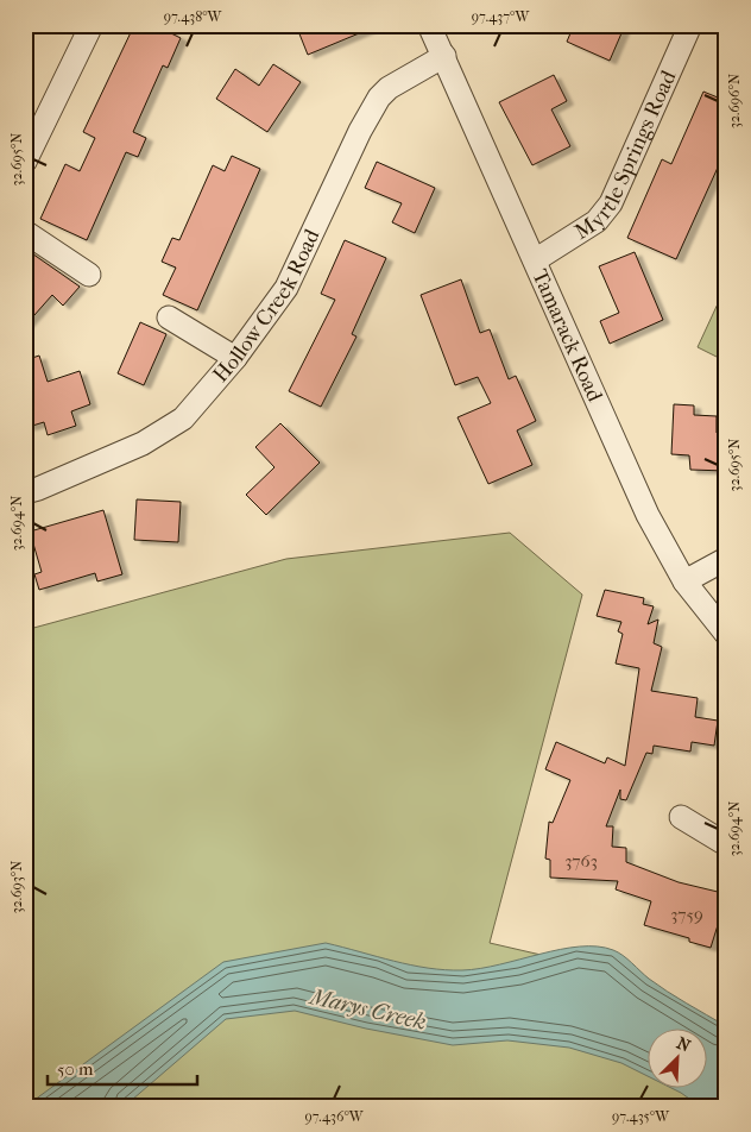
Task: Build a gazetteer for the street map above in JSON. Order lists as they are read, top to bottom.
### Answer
{
  "streets": {
    "street": ["Myrtle Springs Road", "Hollow Creek Road", "Tamarack Road"]
  },
  "crossings": [
    ["Myrtle Springs Road", "Tamarack Road"],
    ["Hollow Creek Road", "Tamarack Road"]
  ],
  "water": ["Marys Creek"],
  "house_numbers": ["3763", "3759"],
  "scale_bar": "50 m",
  "north": "top right",
  "coordinates": [
    "97.438°W",
    "97.437°W",
    "32.696°N",
    "32.695°N",
    "32.694°N",
    "32.693°N",
    "97.436°W",
    "97.435°W"
  ]
}
